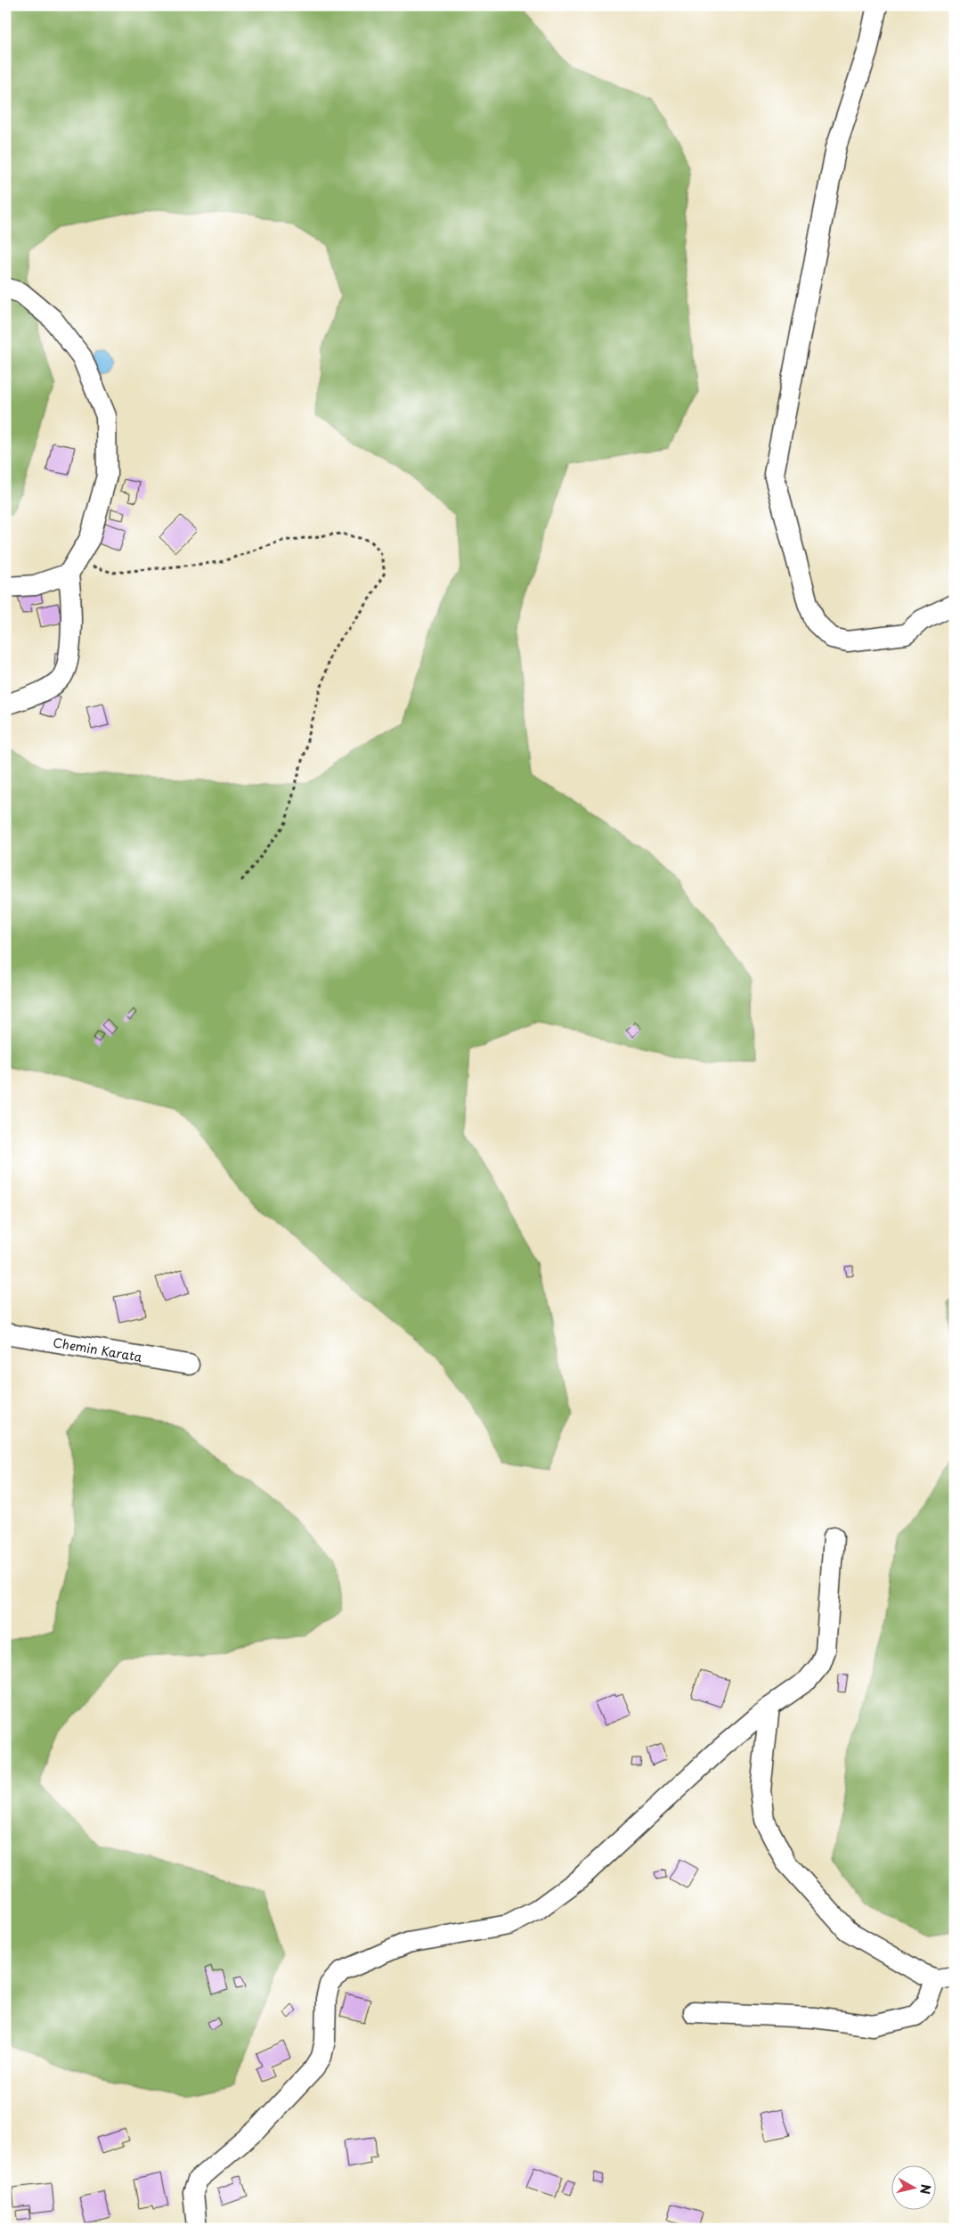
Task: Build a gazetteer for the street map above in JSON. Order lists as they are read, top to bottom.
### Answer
{
  "streets": {
    "street": ["Chemin Karata"]
  },
  "north": "right"
}
